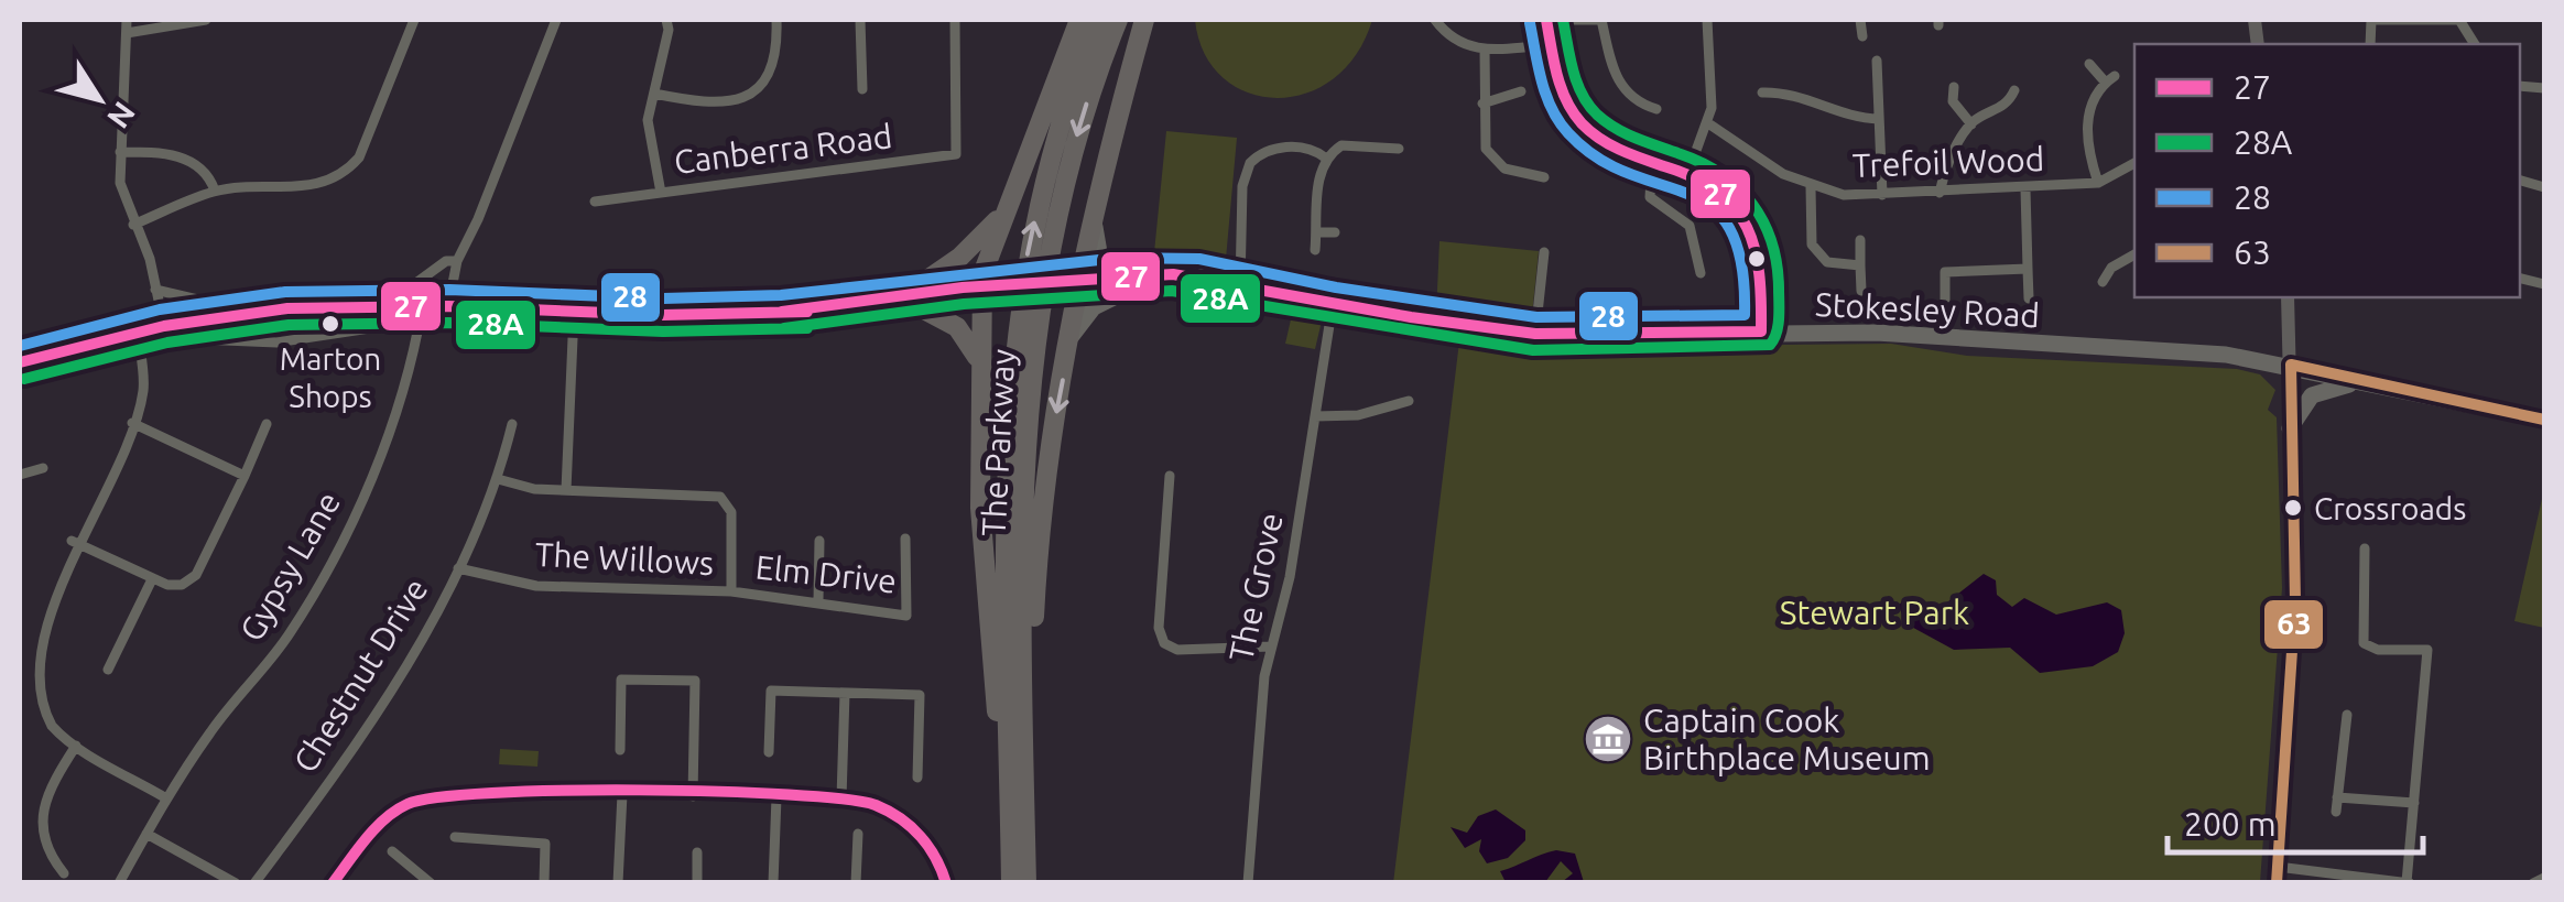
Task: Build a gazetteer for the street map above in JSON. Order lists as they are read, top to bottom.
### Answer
{
  "streets": {
    "highway": ["Stokesley Road", "The Parkway"],
    "street": [
      "Canberra Road",
      "Trefoil Wood",
      "The Willows",
      "Gypsy Lane",
      "Elm Drive",
      "The Grove",
      "Chestnut Drive"
    ]
  },
  "crossings": [
    ["Stokesley Road", "Gypsy Lane"],
    ["Stokesley Road", "The Grove"],
    ["The Willows", "Elm Drive"],
    ["The Willows", "Chestnut Drive"]
  ],
  "parks": ["Stewart Park"],
  "places": {
    "other": ["Marton Shops", "Crossroads"],
    "museum": ["Captain Cook Birthplace Museum"]
  },
  "lines": [
    "transit line 27",
    "transit line 28A",
    "transit line 28",
    "transit line 63"
  ],
  "legend": [
    "27",
    "28A",
    "28",
    "63"
  ],
  "scale_bar": "200 m",
  "north": "bottom right"
}
